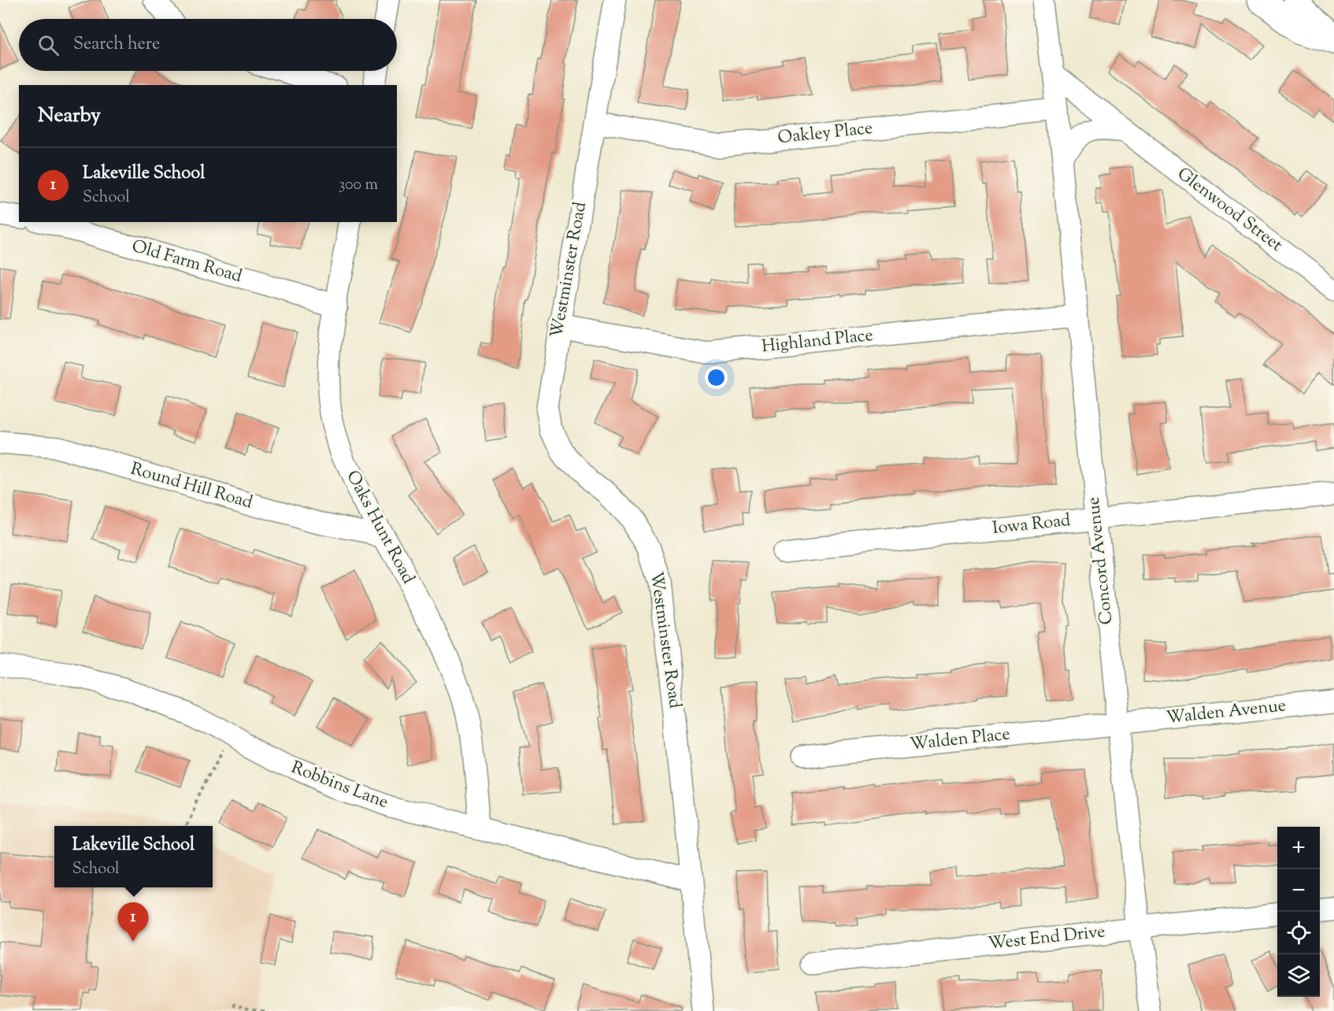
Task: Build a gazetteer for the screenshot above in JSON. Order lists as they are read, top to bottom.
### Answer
{
  "streets": {
    "street": [
      "Oakley Place",
      "Glenwood Street",
      "Old Farm Road",
      "Westminster Road",
      "Highland Place",
      "Round Hill Road",
      "Iowa Road",
      "Oaks Hunt Road",
      "Concord Avenue",
      "Walden Avenue",
      "Walden Place",
      "Robbins Lane",
      "West End Drive"
    ]
  },
  "crossings": [
    ["Oakley Place", "Westminster Road"],
    ["Oakley Place", "Concord Avenue"],
    ["Glenwood Street", "Concord Avenue"],
    ["Old Farm Road", "Oaks Hunt Road"],
    ["Westminster Road", "Highland Place"],
    ["Westminster Road", "Robbins Lane"],
    ["Highland Place", "Concord Avenue"],
    ["Round Hill Road", "Oaks Hunt Road"],
    ["Iowa Road", "Concord Avenue"],
    ["Oaks Hunt Road", "Robbins Lane"],
    ["Concord Avenue", "Walden Avenue"],
    ["Concord Avenue", "Walden Place"],
    ["Concord Avenue", "West End Drive"],
    ["Walden Avenue", "Walden Place"]
  ],
  "page": {
    "search": "Search here",
    "heading": "Nearby",
    "list": [
      {
        "mark": "1",
        "name": "Lakeville School",
        "note": "School",
        "value": "300 m"
      }
    ],
    "popup": ["Lakeville School", "School"],
    "map_buttons": ["+", "−"],
    "pins": "1"
  }
}
